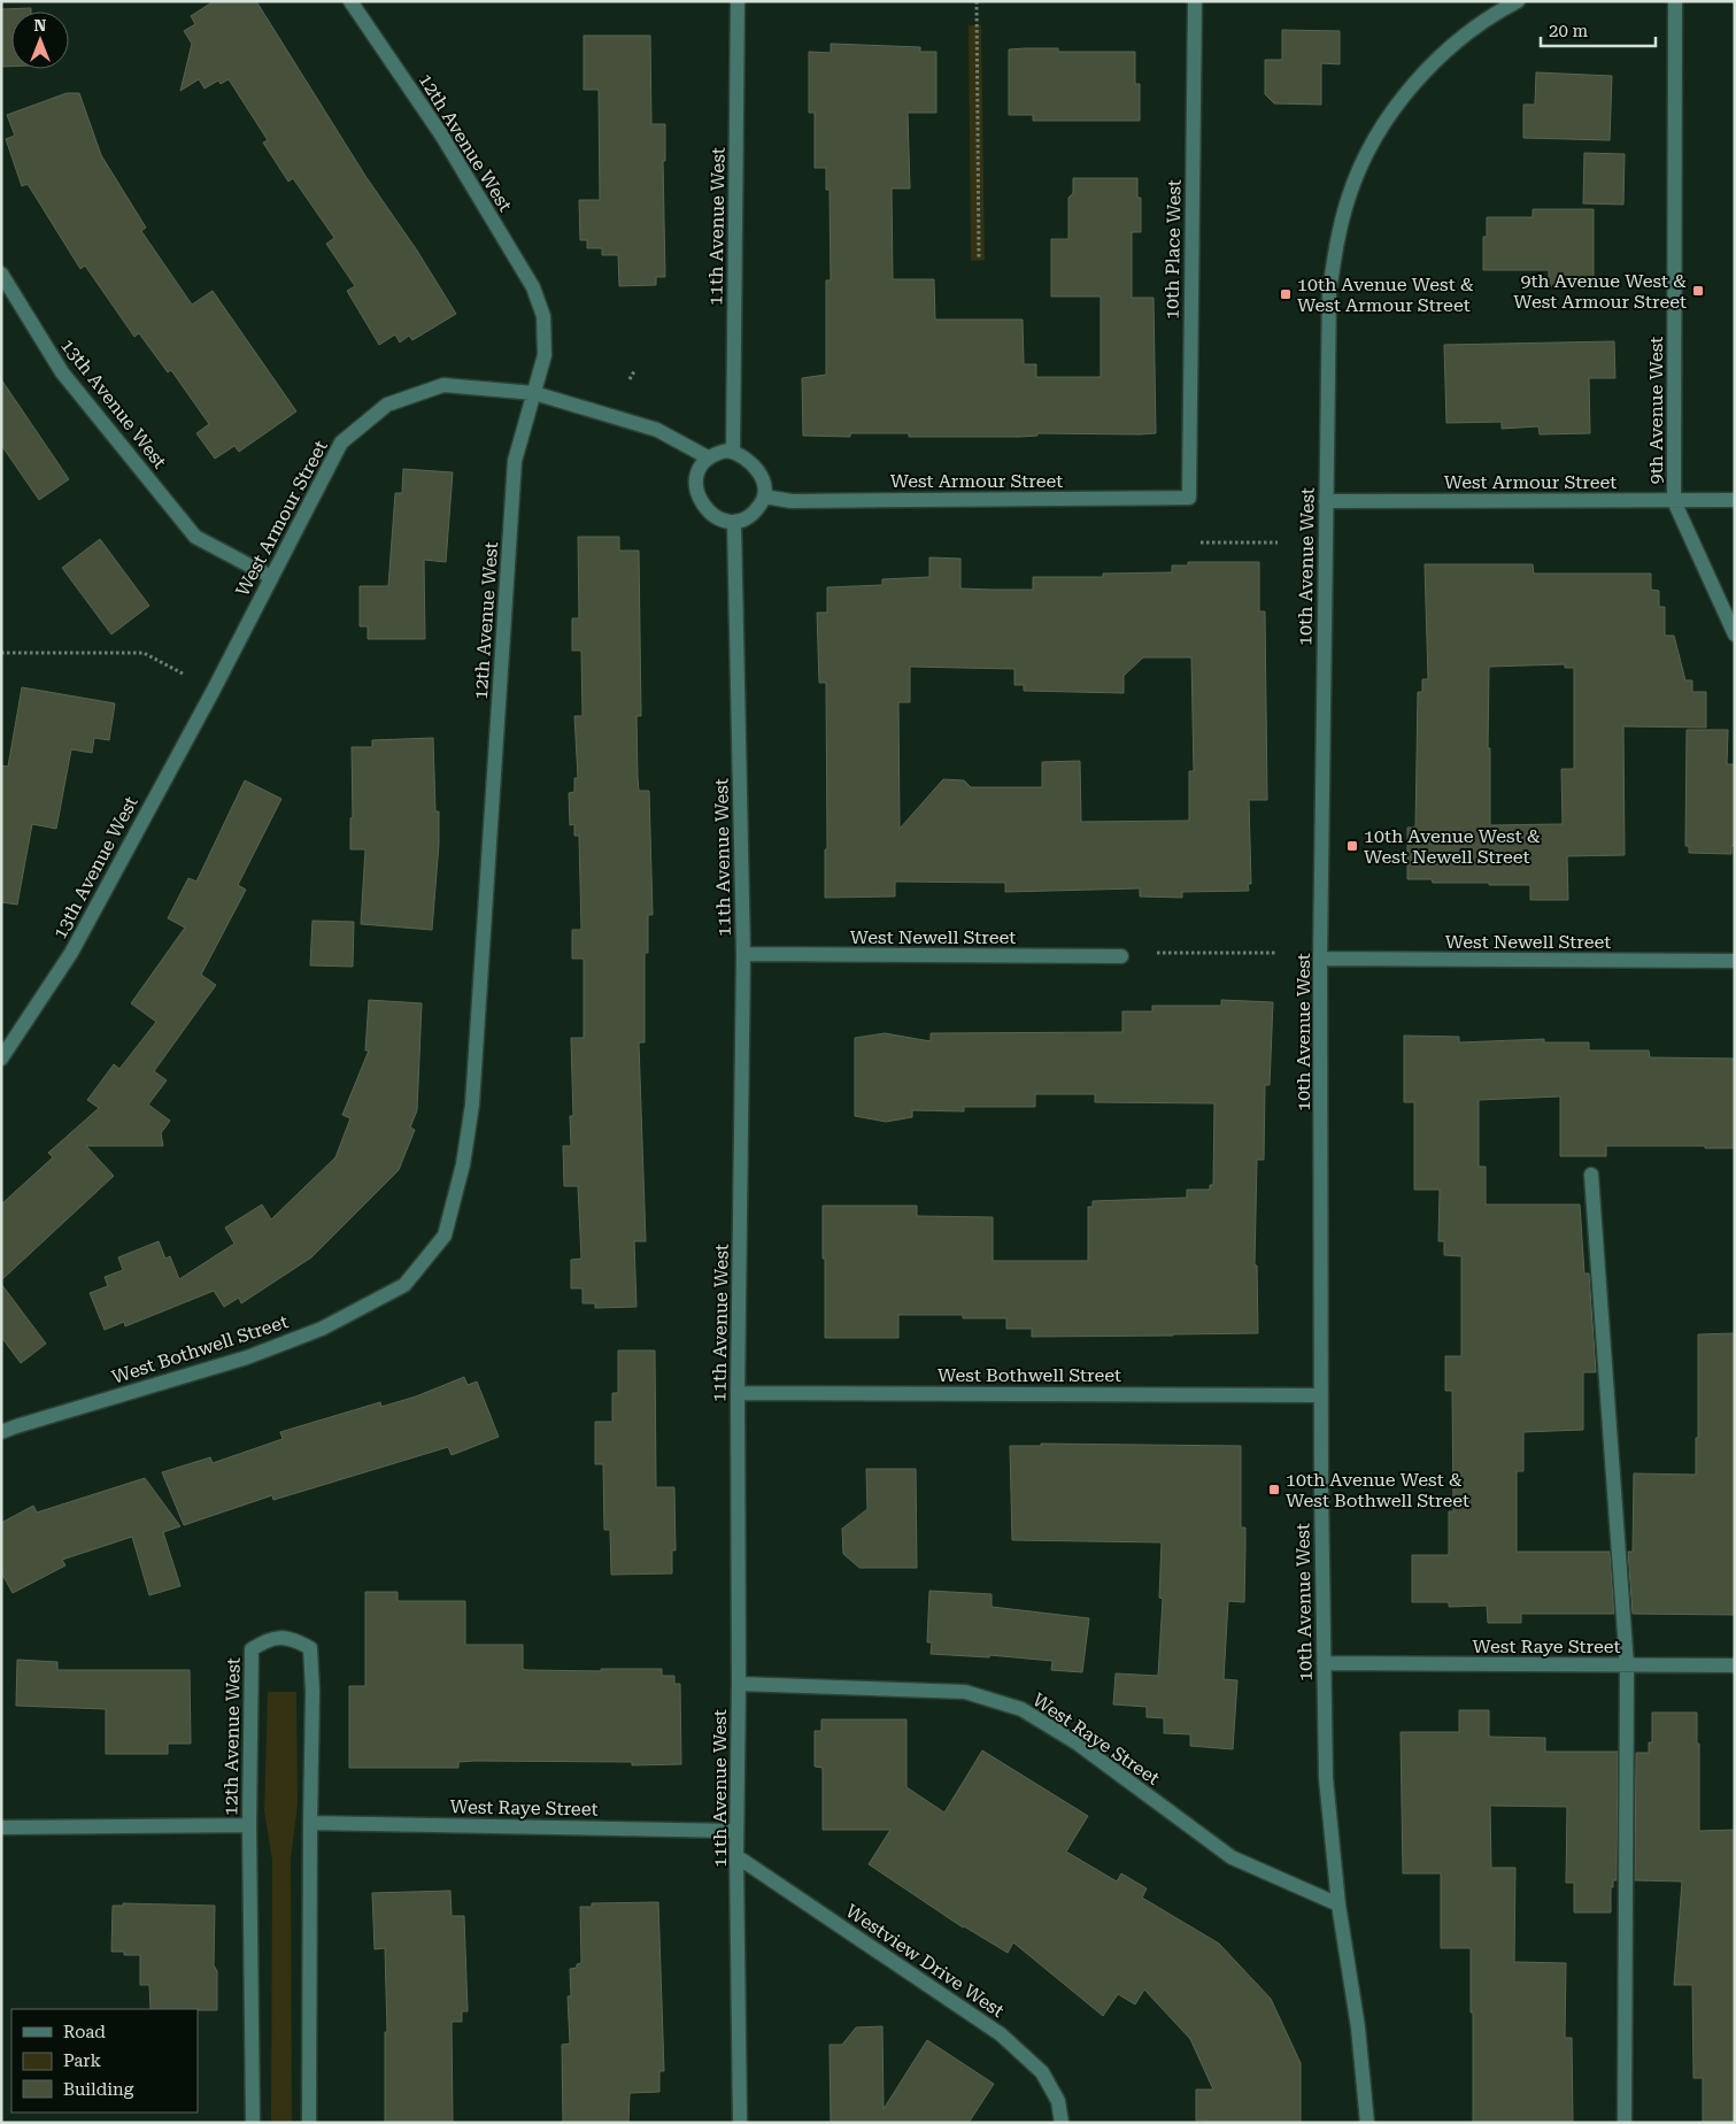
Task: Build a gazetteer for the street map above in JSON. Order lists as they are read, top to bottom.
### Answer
{
  "streets": {
    "street": [
      "12th Avenue West",
      "11th Avenue West",
      "10th Place West",
      "13th Avenue West",
      "9th Avenue West",
      "West Armour Street",
      "10th Avenue West",
      "West Newell Street",
      "West Bothwell Street",
      "West Raye Street",
      "Westview Drive West"
    ]
  },
  "crossings": [
    ["12th Avenue West", "West Armour Street"],
    ["12th Avenue West", "West Bothwell Street"],
    ["12th Avenue West", "West Raye Street"],
    ["11th Avenue West", "West Armour Street"],
    ["11th Avenue West", "West Newell Street"],
    ["11th Avenue West", "West Bothwell Street"],
    ["11th Avenue West", "West Raye Street"],
    ["11th Avenue West", "Westview Drive West"],
    ["10th Place West", "West Armour Street"],
    ["13th Avenue West", "West Armour Street"],
    ["9th Avenue West", "West Armour Street"],
    ["West Armour Street", "10th Avenue West"],
    ["10th Avenue West", "West Newell Street"],
    ["10th Avenue West", "West Bothwell Street"],
    ["10th Avenue West", "West Raye Street"]
  ],
  "places": {
    "transit": [
      "9th Avenue West & West Armour Street",
      "10th Avenue West & West Armour Street",
      "10th Avenue West & West Newell Street",
      "10th Avenue West & West Bothwell Street"
    ]
  },
  "legend": ["Road", "Park", "Building"],
  "scale_bar": "20 m",
  "north": "top"
}
